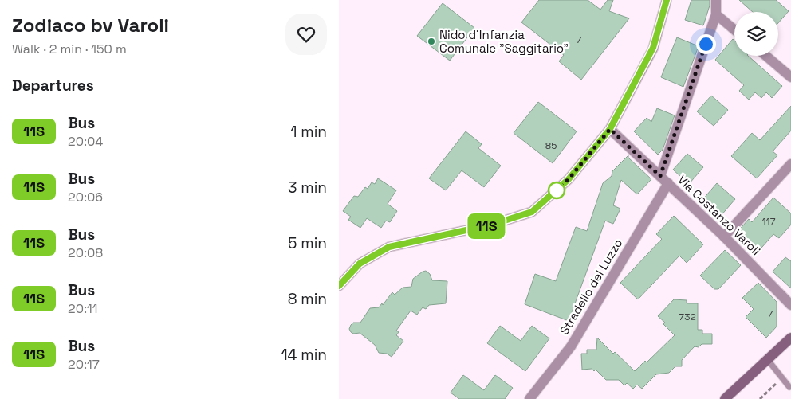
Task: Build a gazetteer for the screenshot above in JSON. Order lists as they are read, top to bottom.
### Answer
{
  "streets": {
    "street": ["Via Costanzo Varoli", "Stradello del Luzzo"]
  },
  "crossings": [
    ["Via Costanzo Varoli", "Stradello del Luzzo"]
  ],
  "places": ["Nido d'Infanzia Comunale \"Saggitario\""],
  "lines": ["bus line 11S"],
  "house_numbers": [
    "7",
    "85",
    "117",
    "7",
    "732"
  ],
  "page": {
    "heading": [
      ["Zodiaco bv Varoli", "Walk · 2 min · 150 m"],
      "Departures"
    ],
    "on_map": "11S",
    "list": [
      {
        "mark": "11S",
        "name": "Bus",
        "note": "20:04",
        "value": "1 min"
      },
      {
        "mark": "11S",
        "name": "Bus",
        "note": "20:06",
        "value": "3 min"
      },
      {
        "mark": "11S",
        "name": "Bus",
        "note": "20:08",
        "value": "5 min"
      },
      {
        "mark": "11S",
        "name": "Bus",
        "note": "20:11",
        "value": "8 min"
      },
      {
        "mark": "11S",
        "name": "Bus",
        "note": "20:17",
        "value": "14 min"
      }
    ]
  }
}
